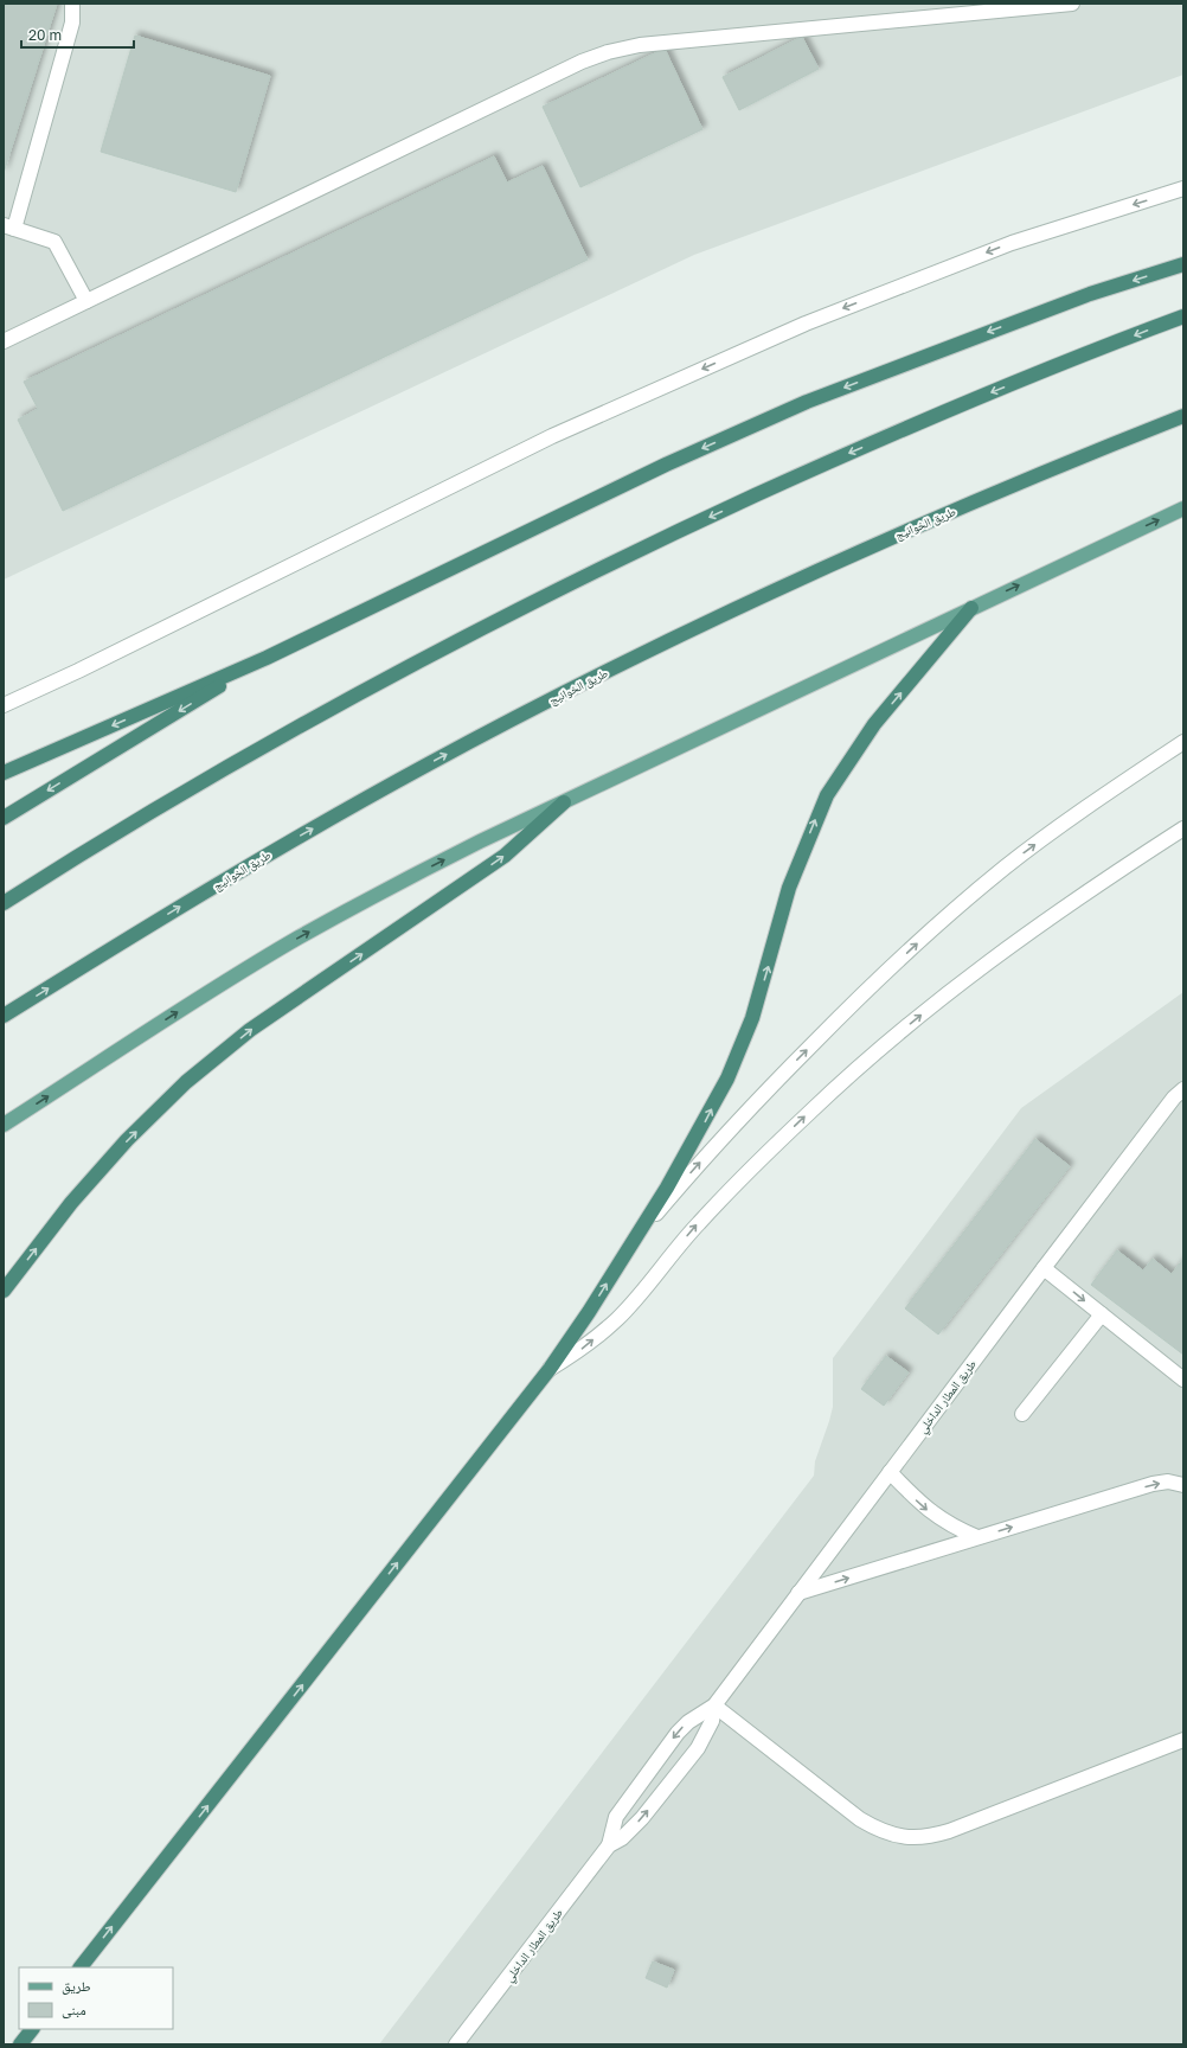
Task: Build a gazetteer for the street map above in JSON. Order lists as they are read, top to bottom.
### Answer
{
  "streets": {
    "highway": ["طريق الخوانيج"],
    "street": ["طريق المطار الداخلي"]
  },
  "legend": ["طريق", "مبنى"],
  "scale_bar": "20 m"
}
